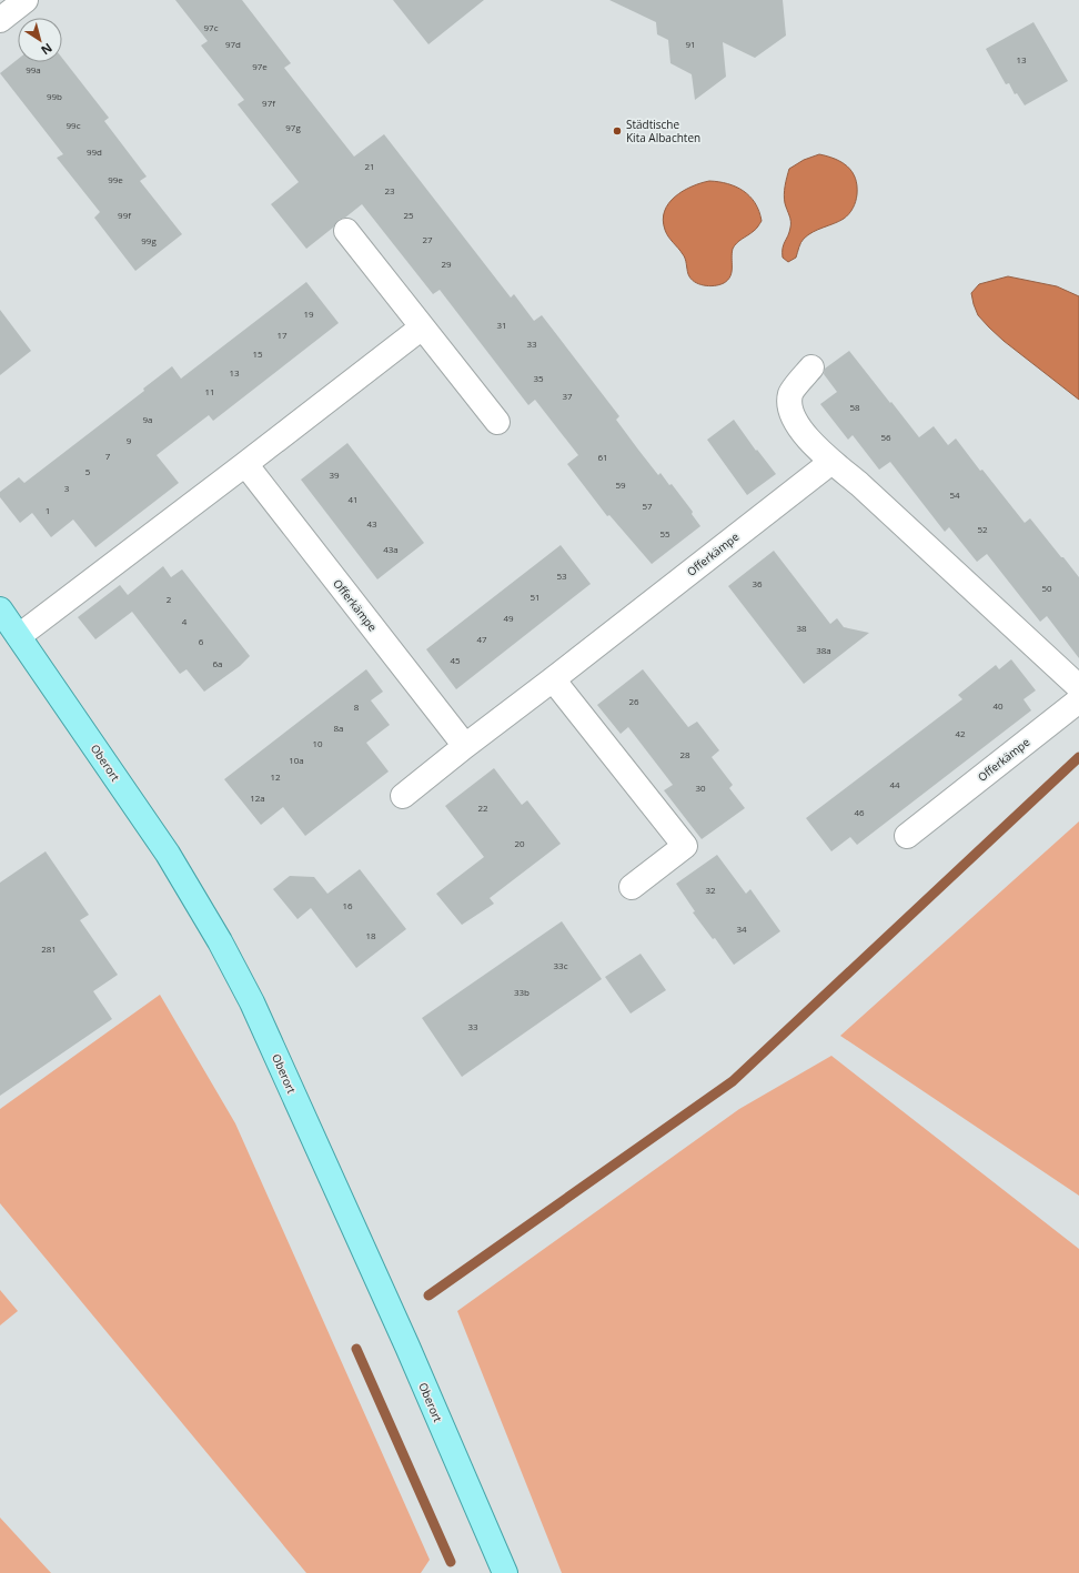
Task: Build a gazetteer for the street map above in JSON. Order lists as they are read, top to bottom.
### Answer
{
  "streets": {
    "main road": ["Oberort"],
    "street": ["Offerkämpe"]
  },
  "places": ["Städtische Kita Albachten"],
  "house_numbers": [
    "97c",
    "97d",
    "91",
    "13",
    "97e",
    "99a",
    "99b",
    "97f",
    "99c",
    "97g",
    "99d",
    "21",
    "99e",
    "23",
    "99f",
    "25",
    "27",
    "99g",
    "29",
    "19",
    "31",
    "17",
    "33",
    "15",
    "13",
    "35",
    "11",
    "37",
    "58",
    "9a",
    "56",
    "9",
    "7",
    "61",
    "5",
    "39",
    "59",
    "3",
    "54",
    "41",
    "57",
    "1",
    "43",
    "52",
    "55",
    "43a",
    "53",
    "36",
    "50",
    "51",
    "2",
    "49",
    "4",
    "38",
    "47",
    "6",
    "38a",
    "45",
    "6a",
    "26",
    "40",
    "8",
    "8a",
    "42",
    "10",
    "28",
    "10a",
    "12",
    "44",
    "30",
    "12a",
    "22",
    "46",
    "20",
    "32",
    "16",
    "34",
    "18",
    "281",
    "33c",
    "33b",
    "33"
  ],
  "north": "bottom right"
}
